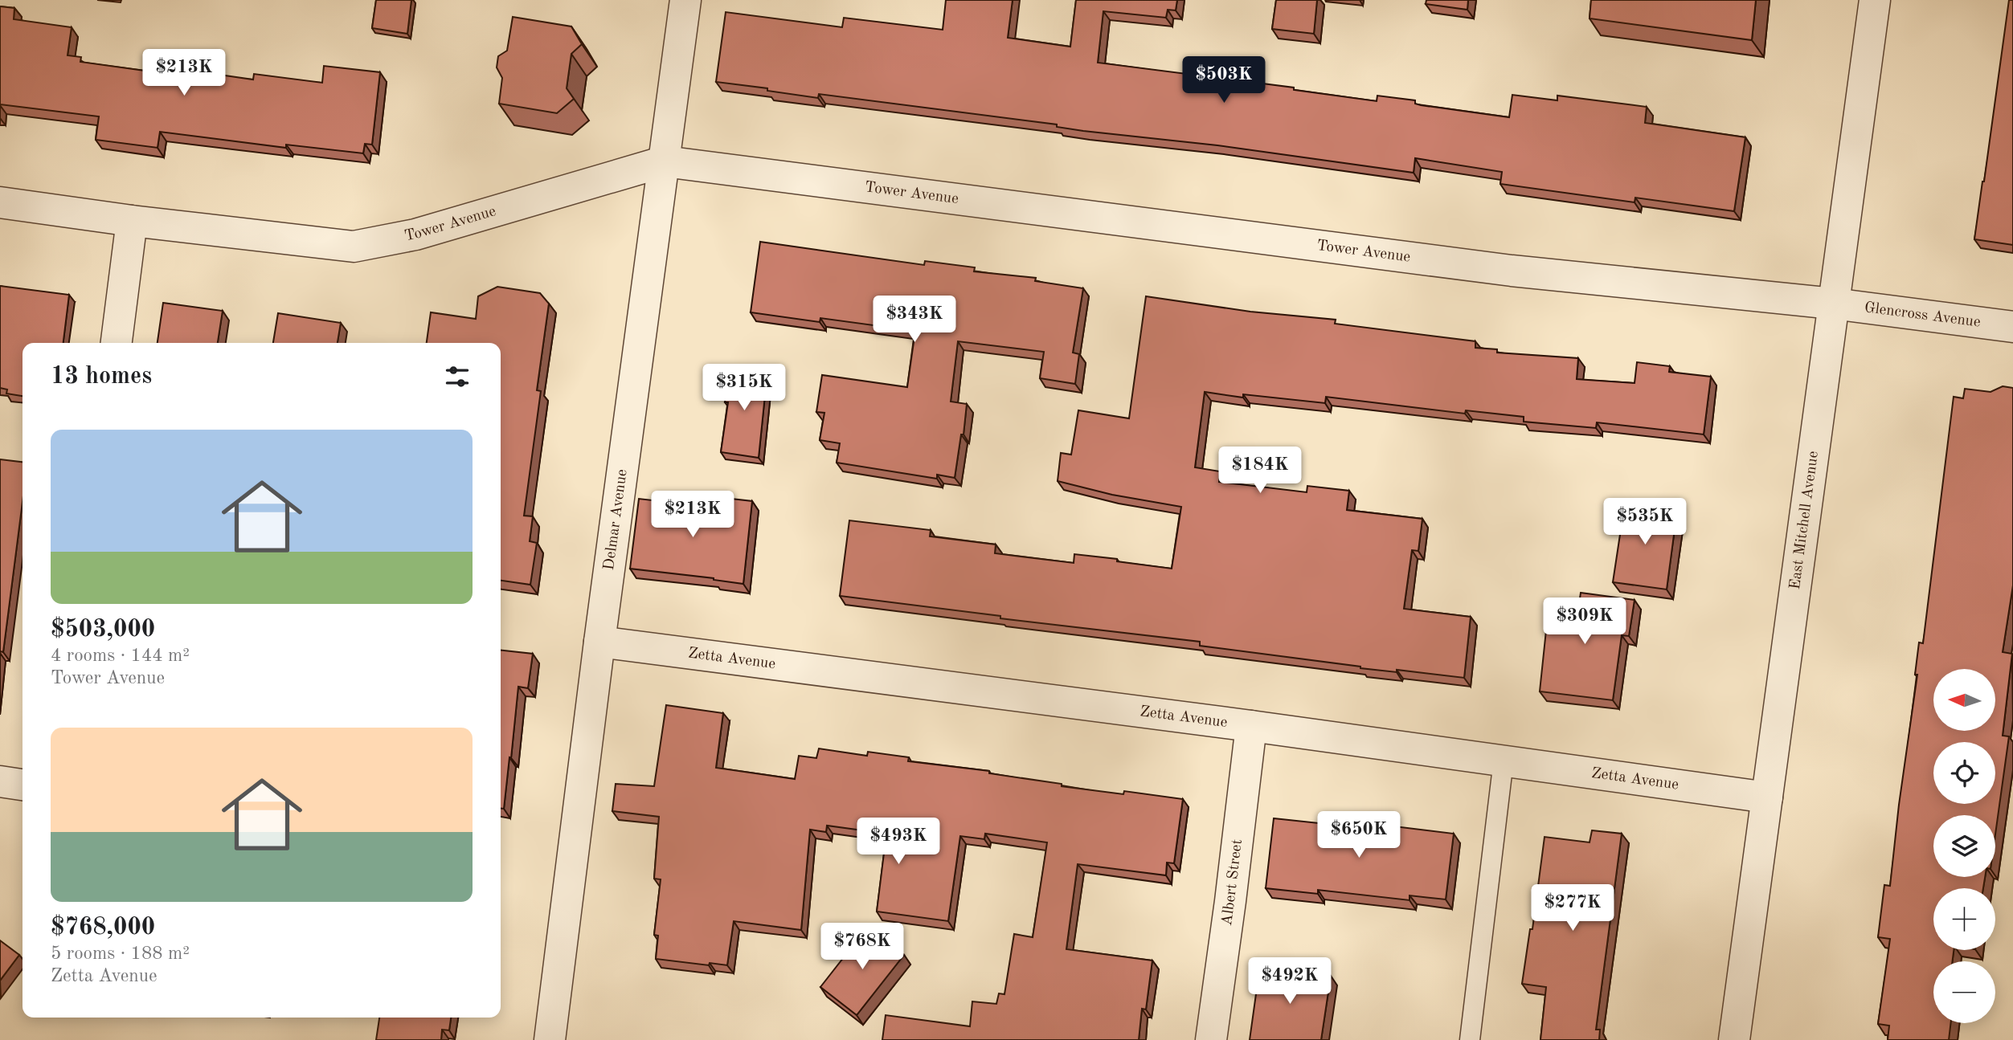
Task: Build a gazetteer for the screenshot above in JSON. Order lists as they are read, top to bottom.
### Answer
{
  "streets": {
    "street": [
      "Tower Avenue",
      "Glencross Avenue",
      "Delmar Avenue",
      "East Mitchell Avenue",
      "Zetta Avenue",
      "Albert Street"
    ]
  },
  "crossings": [
    ["Tower Avenue", "Glencross Avenue"],
    ["Tower Avenue", "Delmar Avenue"],
    ["Tower Avenue", "East Mitchell Avenue"],
    ["Glencross Avenue", "East Mitchell Avenue"],
    ["Delmar Avenue", "Zetta Avenue"],
    ["East Mitchell Avenue", "Zetta Avenue"],
    ["Zetta Avenue", "Albert Street"]
  ],
  "north": "left",
  "page": {
    "price": [
      "$213K",
      "$503K",
      "$343K",
      "$315K",
      "$184K",
      "$213K",
      "$535K",
      "$309K",
      "$650K",
      "$493K",
      "$277K",
      "$768K",
      "$492K"
    ],
    "heading": "13 homes",
    "list": [
      {
        "name": "$503,000",
        "note": "4 rooms · 144 m² · Tower Avenue"
      },
      {
        "name": "$768,000",
        "note": "5 rooms · 188 m² · Zetta Avenue"
      }
    ],
    "map_buttons": ["+", "−"]
  }
}
